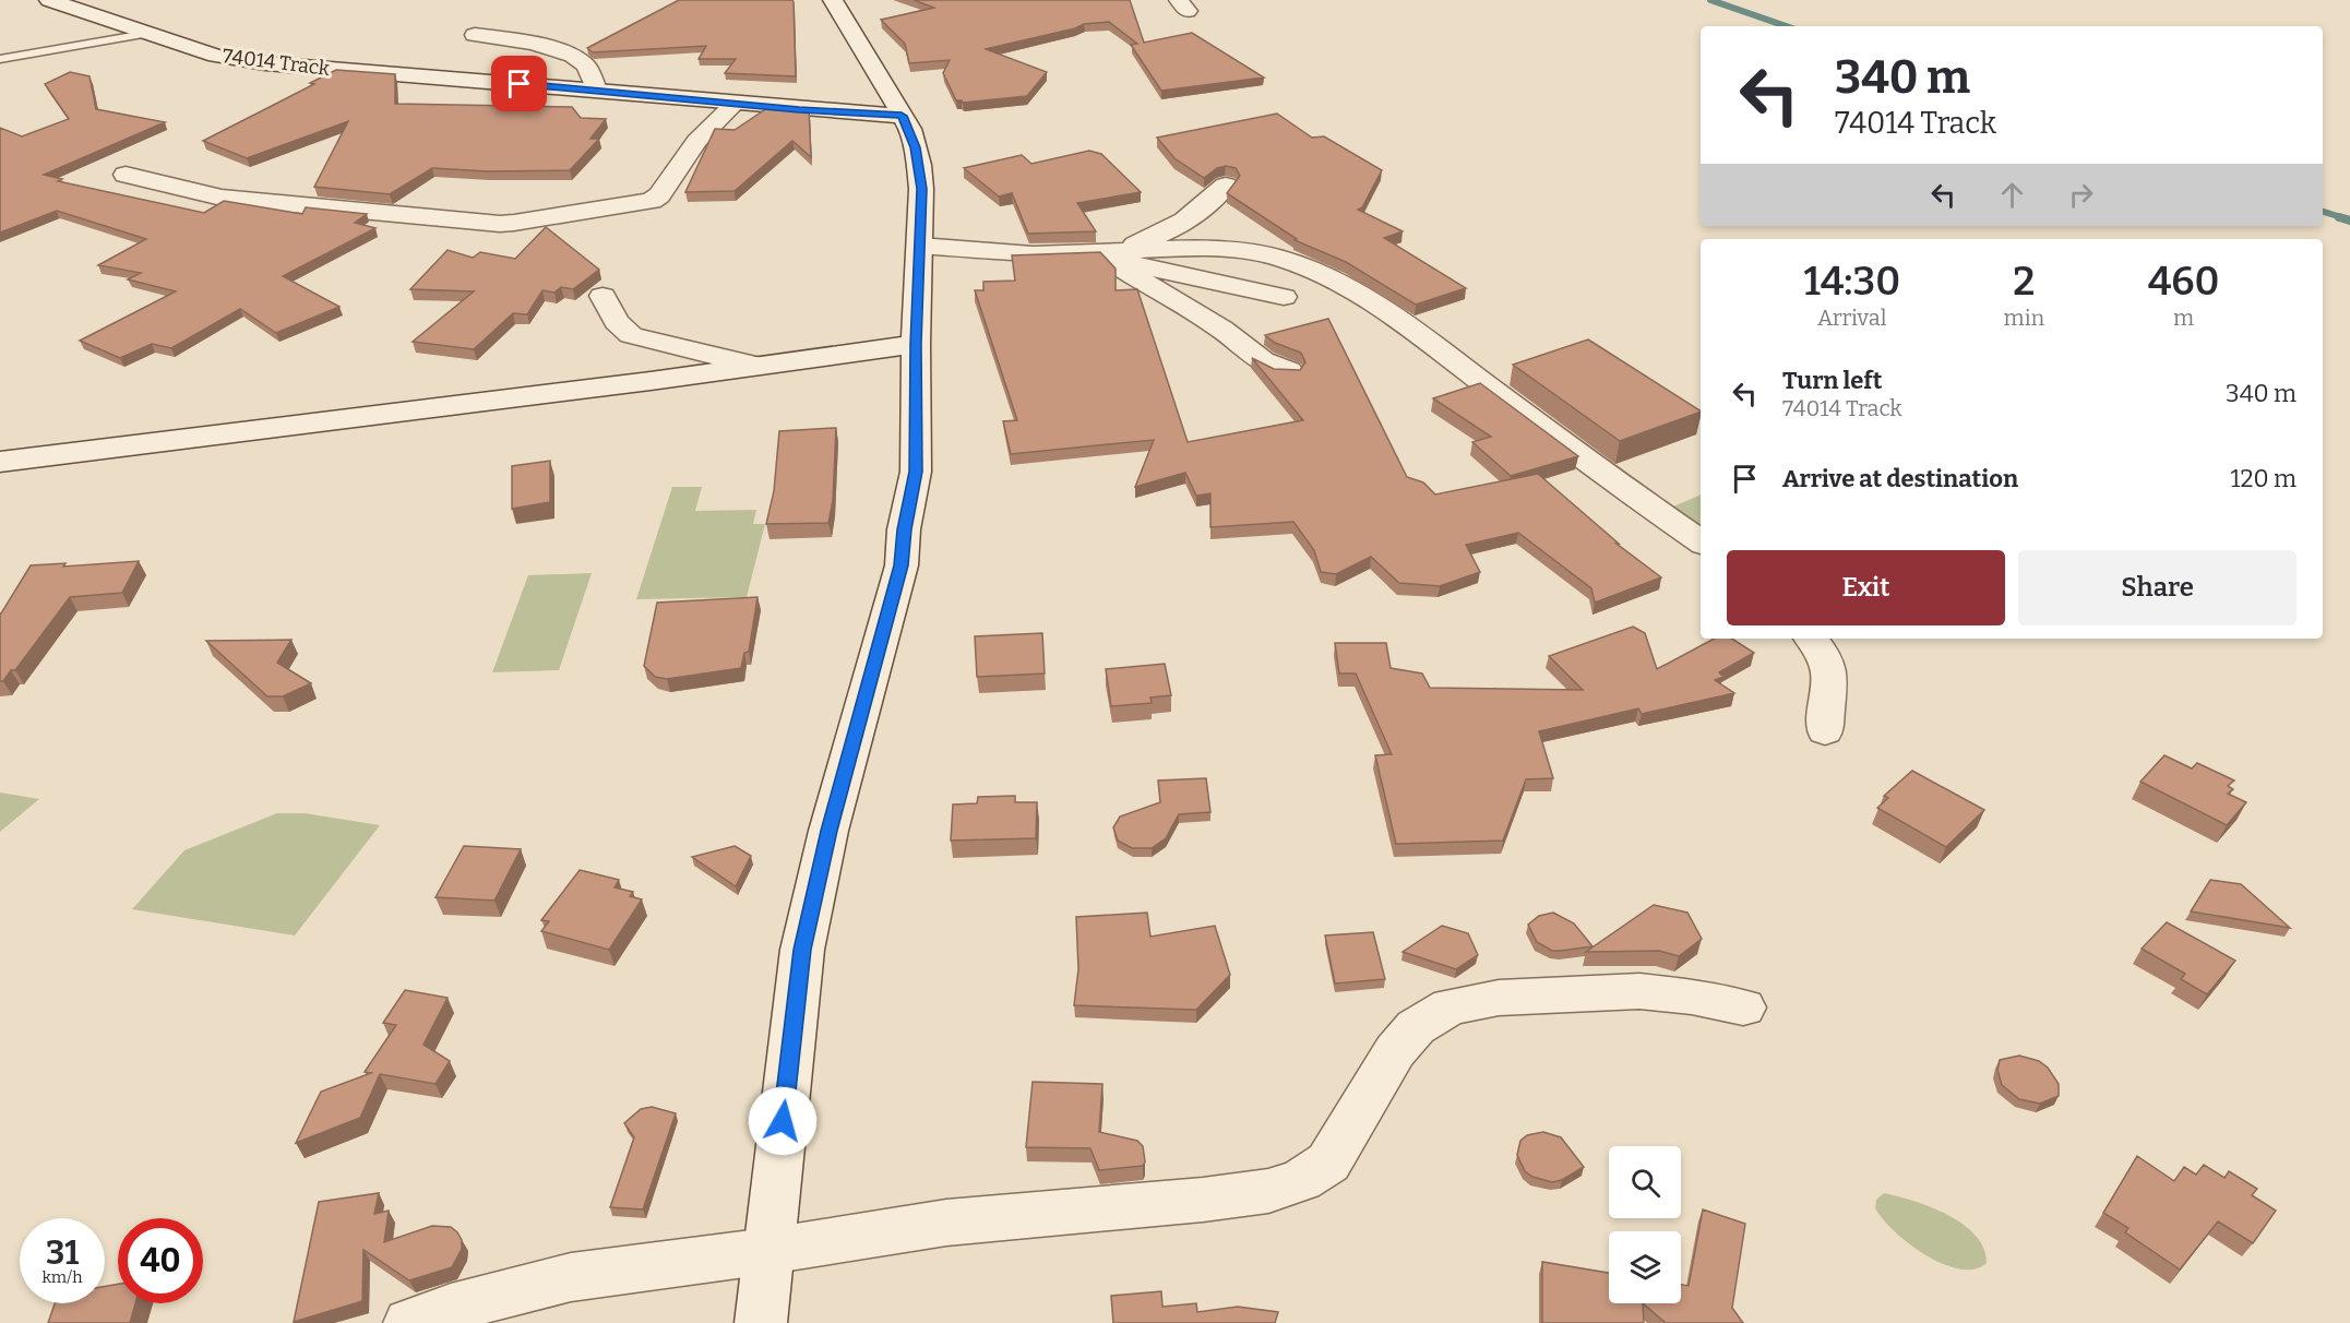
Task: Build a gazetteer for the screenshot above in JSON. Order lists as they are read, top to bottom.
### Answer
{
  "streets": {
    "street": ["74014 Track"]
  },
  "page": {
    "turn": ["340 m", "74014 Track"],
    "eta": [
      "14:30",
      "Arrival",
      "2",
      "min",
      "460",
      "m"
    ],
    "list": [
      {
        "name": "Turn left",
        "note": "74014 Track",
        "value": "340 m"
      },
      {
        "name": "Arrive at destination",
        "value": "120 m"
      }
    ],
    "buttons": ["Exit", "Share"],
    "speed": "31 km/h",
    "limit": "40"
  }
}
